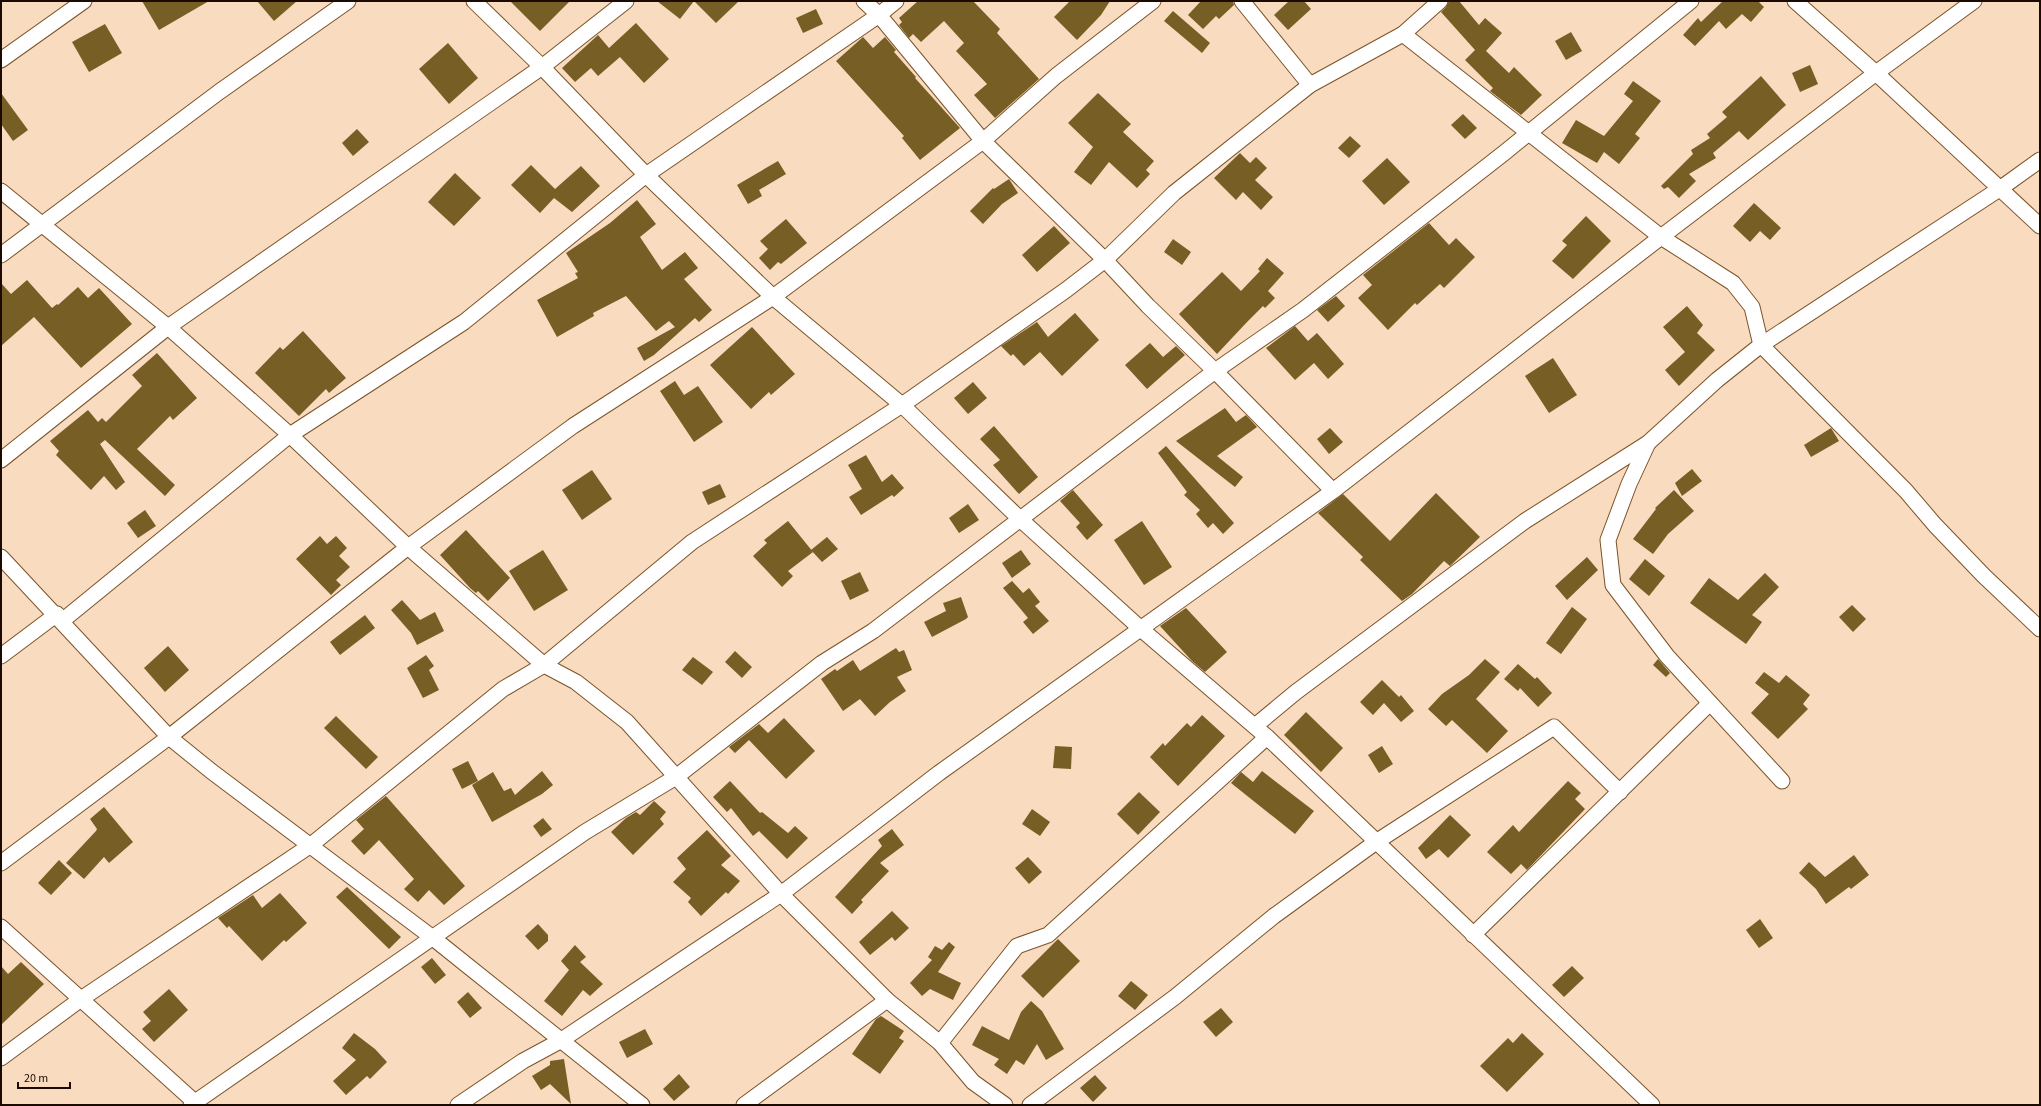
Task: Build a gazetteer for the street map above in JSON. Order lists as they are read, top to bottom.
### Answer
{
  "scale_bar": "20 m"
}
